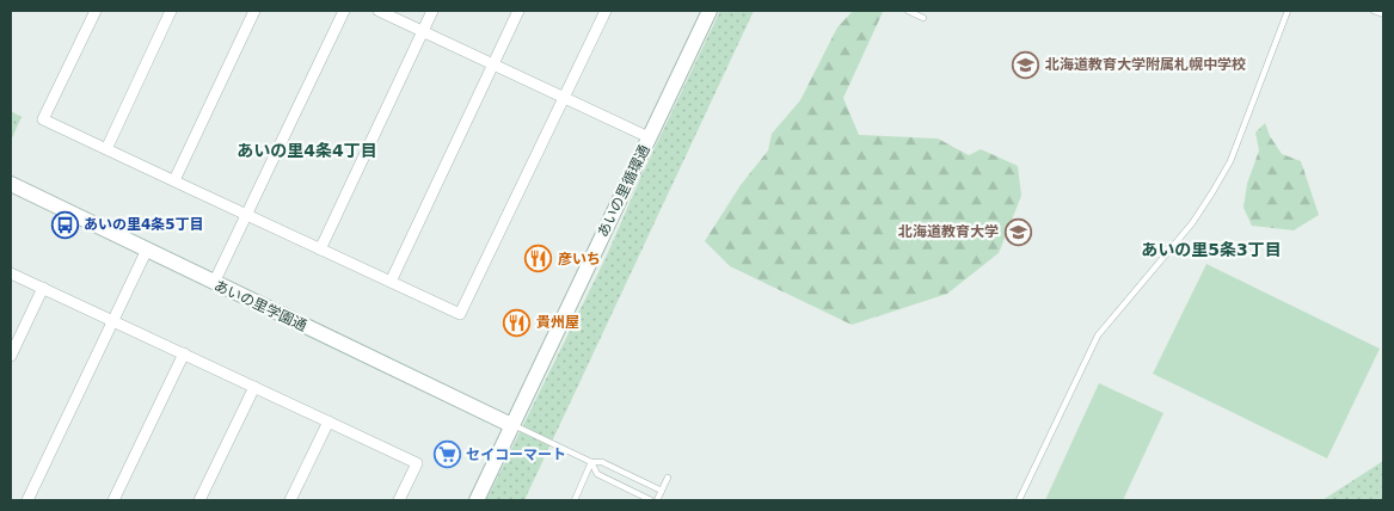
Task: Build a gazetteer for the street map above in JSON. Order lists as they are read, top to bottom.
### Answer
{
  "streets": {
    "street": ["あいの里循環通", "あいの里学園通"]
  },
  "crossings": [
    ["あいの里循環通", "あいの里学園通"]
  ],
  "districts": ["あいの里4条4丁目", "あいの里5条3丁目"],
  "places": {
    "school or university": ["北海道教育大学附属札幌中学校", "北海道教育大学"],
    "bus stop": ["あいの里4条5丁目"],
    "restaurant": ["彦いち", "貴州屋"],
    "supermarket": ["セイコーマート"]
  }
}
